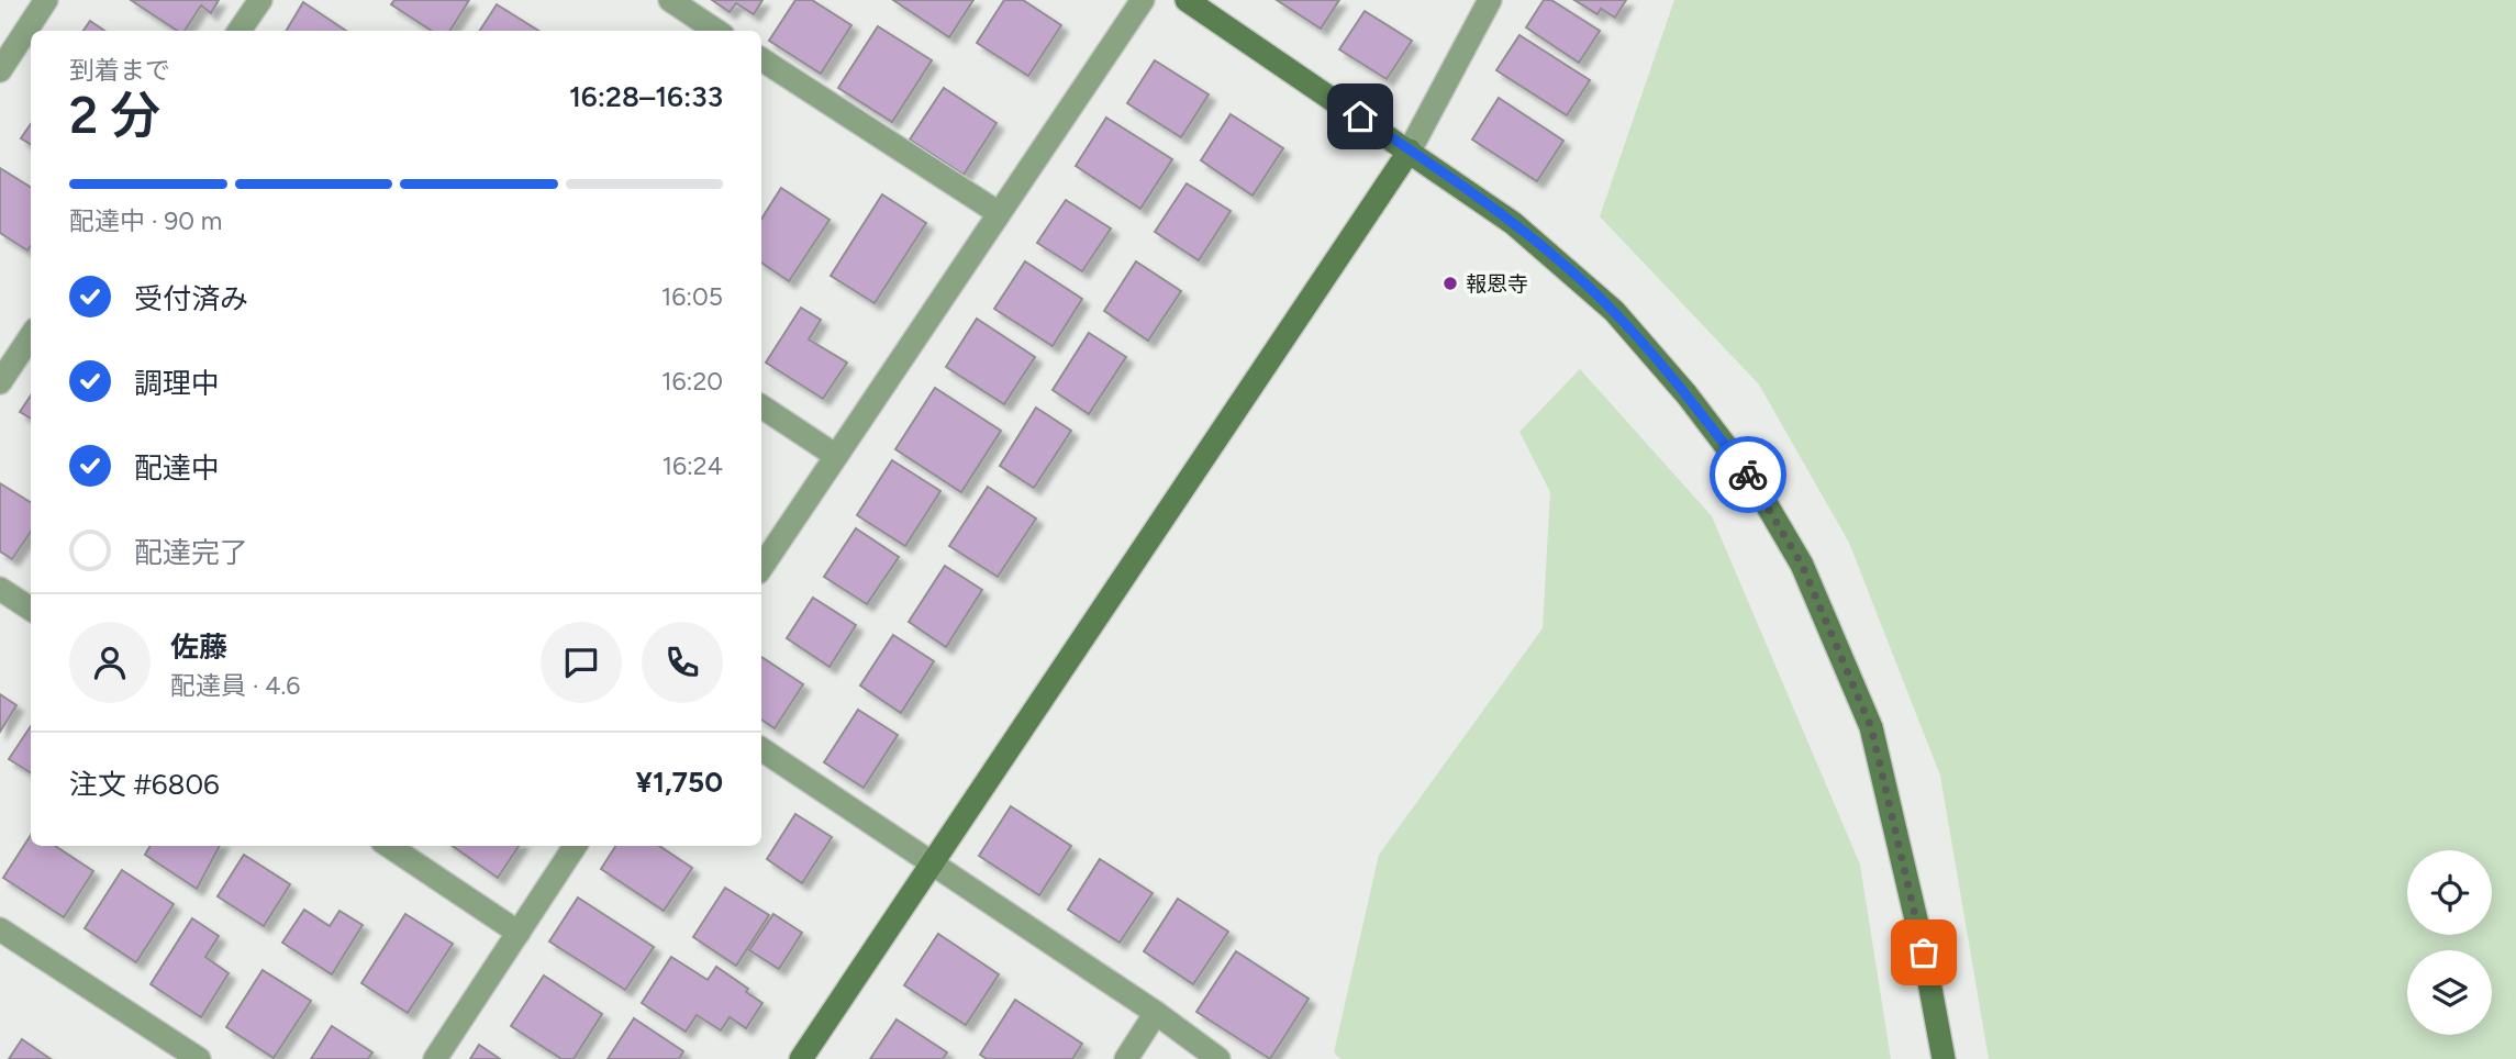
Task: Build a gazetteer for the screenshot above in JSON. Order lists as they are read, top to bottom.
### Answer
{
  "places": ["報恩寺"],
  "page": {
    "heading": ["2 分", "到着まで", "16:28–16:33"],
    "panel": [
      "佐藤",
      "配達員 · 4.6",
      "注文 #6806",
      "¥1,750"
    ],
    "bar": "配達中 · 90 m",
    "list": [
      ["受付済み", "16:05"],
      ["調理中", "16:20"],
      ["配達中", "16:24"],
      "配達完了"
    ]
  }
}
